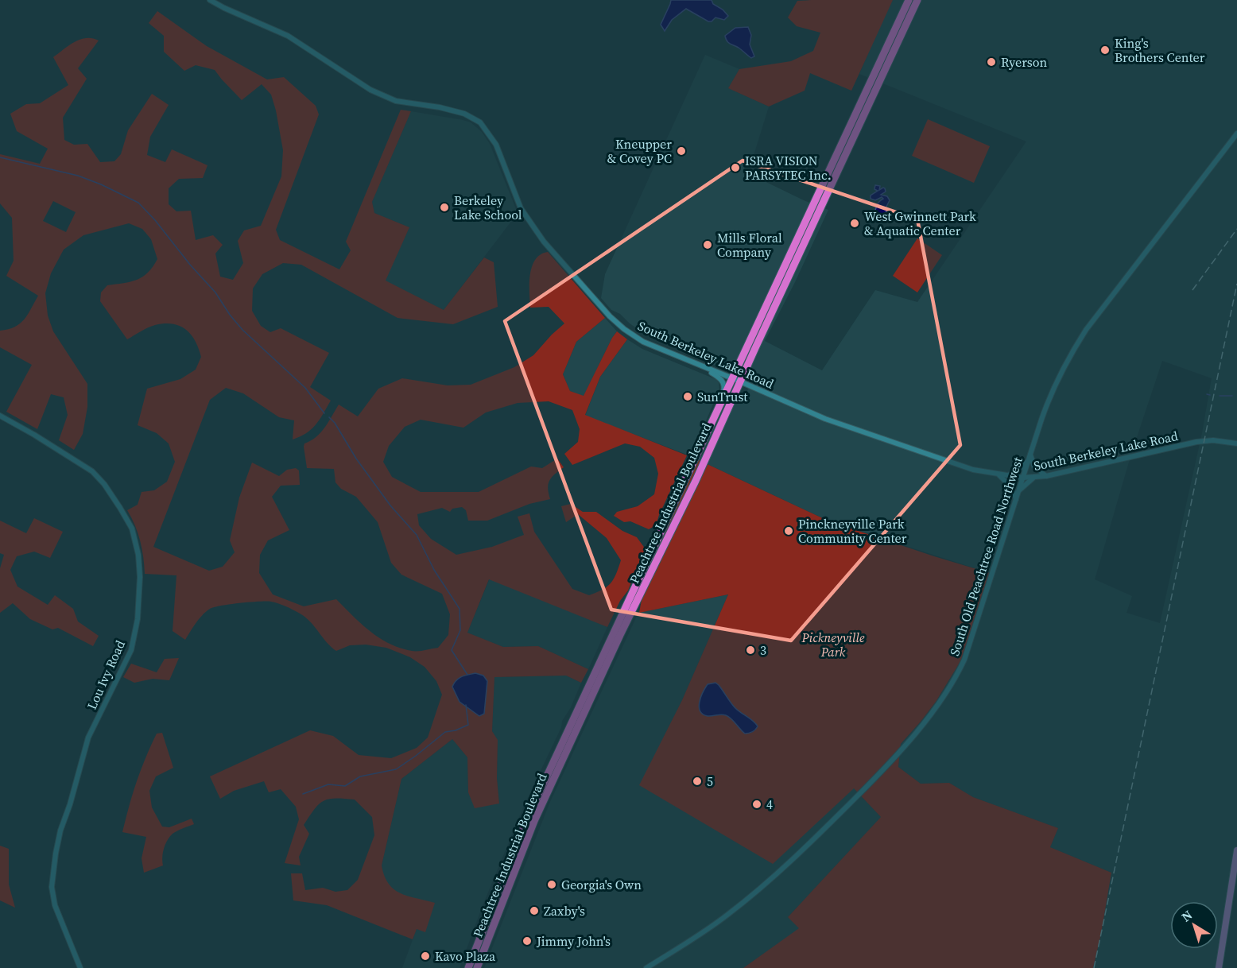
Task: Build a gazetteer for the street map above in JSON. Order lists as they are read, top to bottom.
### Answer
{
  "streets": {
    "highway": ["Peachtree Industrial Boulevard"],
    "street": ["South Berkeley Lake Road", "South Old Peachtree Road Northwest", "Lou Ivy Road"]
  },
  "crossings": [
    ["South Berkeley Lake Road", "Peachtree Industrial Boulevard"],
    ["South Berkeley Lake Road", "South Old Peachtree Road Northwest"]
  ],
  "parks": ["Pickneyville Park"],
  "places": [
    "King's Brothers Center",
    "Ryerson",
    "Kneupper & Covey PC",
    "ISRA VISION PARSYTEC Inc.",
    "Berkeley Lake School",
    "West Gwinnett Park & Aquatic Center",
    "Mills Floral Company",
    "SunTrust",
    "Pinckneyville Park Community Center",
    "3",
    "5",
    "4",
    "Georgia's Own",
    "Zaxby's",
    "Jimmy John's",
    "Kavo Plaza"
  ],
  "north": "top left"
}
